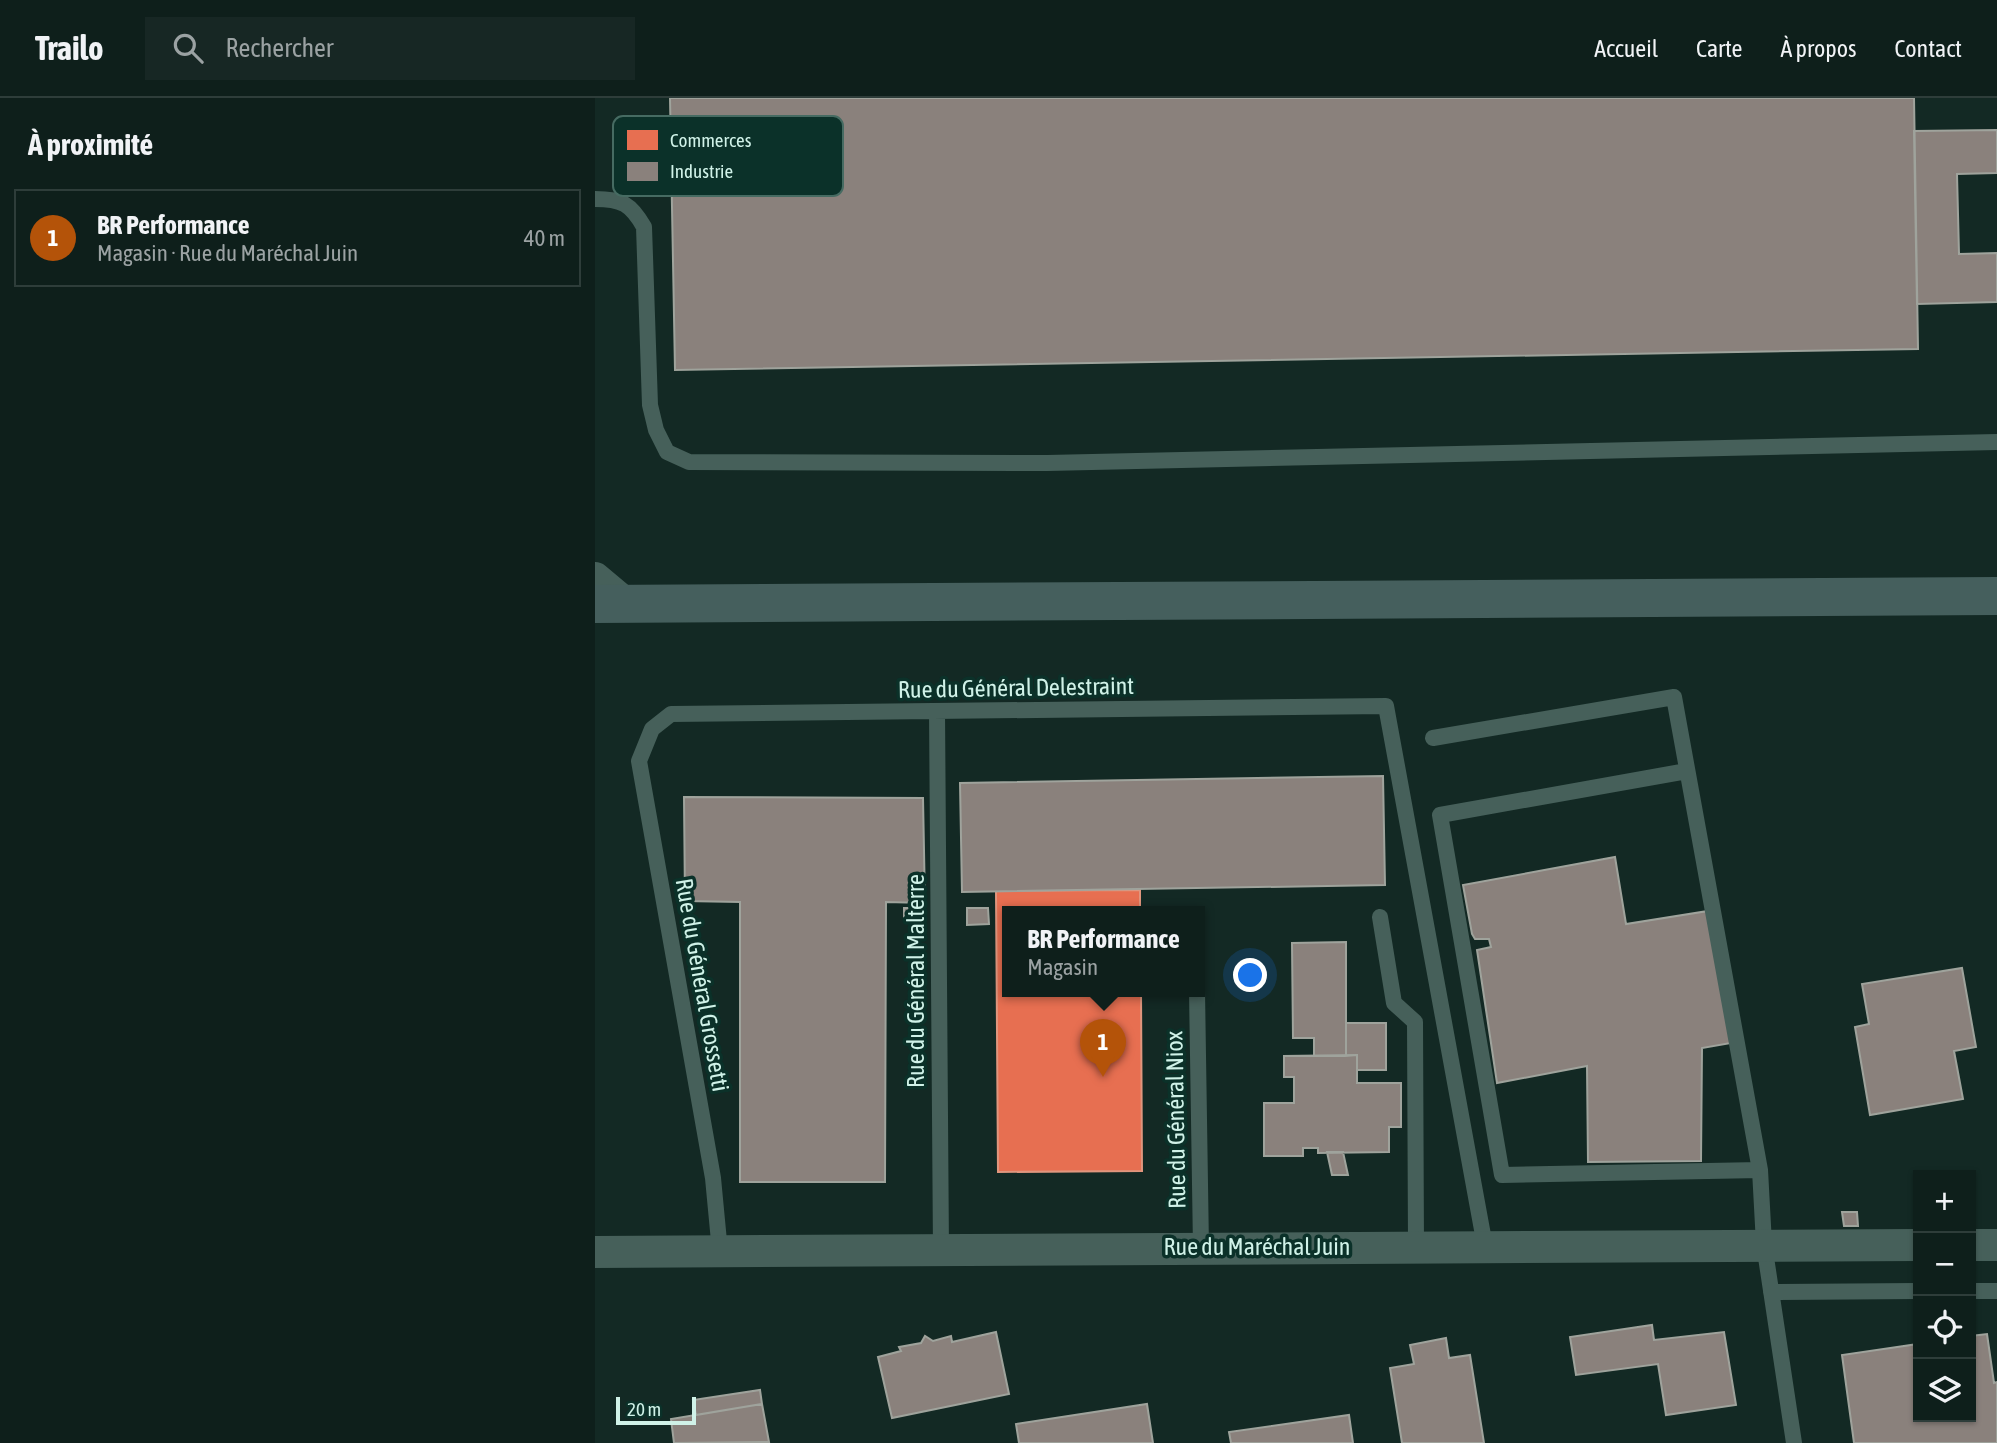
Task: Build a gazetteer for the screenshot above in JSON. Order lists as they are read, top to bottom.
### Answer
{
  "streets": {
    "street": ["Rue du Maréchal Juin"],
    "lane": [
      "Rue du Général Delestraint",
      "Rue du Général Malterre",
      "Rue du Général Grossetti",
      "Rue du Général Niox"
    ]
  },
  "crossings": [
    ["Rue du Général Delestraint", "Rue du Général Malterre"],
    ["Rue du Général Delestraint", "Rue du Général Grossetti"],
    ["Rue du Général Delestraint", "Rue du Maréchal Juin"],
    ["Rue du Général Malterre", "Rue du Maréchal Juin"],
    ["Rue du Général Grossetti", "Rue du Maréchal Juin"],
    ["Rue du Général Niox", "Rue du Maréchal Juin"]
  ],
  "legend": ["Commerces", "Industrie"],
  "scale_bar": "20 m",
  "page": {
    "header": "Trailo",
    "search": "Rechercher",
    "nav": [
      "Accueil",
      "Carte",
      "À propos",
      "Contact"
    ],
    "heading": "À proximité",
    "list": [
      {
        "mark": "1",
        "name": "BR Performance",
        "note": "Magasin · Rue du Maréchal Juin",
        "value": "40 m"
      }
    ],
    "popup": ["BR Performance", "Magasin"],
    "pins": "1",
    "map_buttons": ["+", "−"],
    "scale": "20 m"
  }
}
